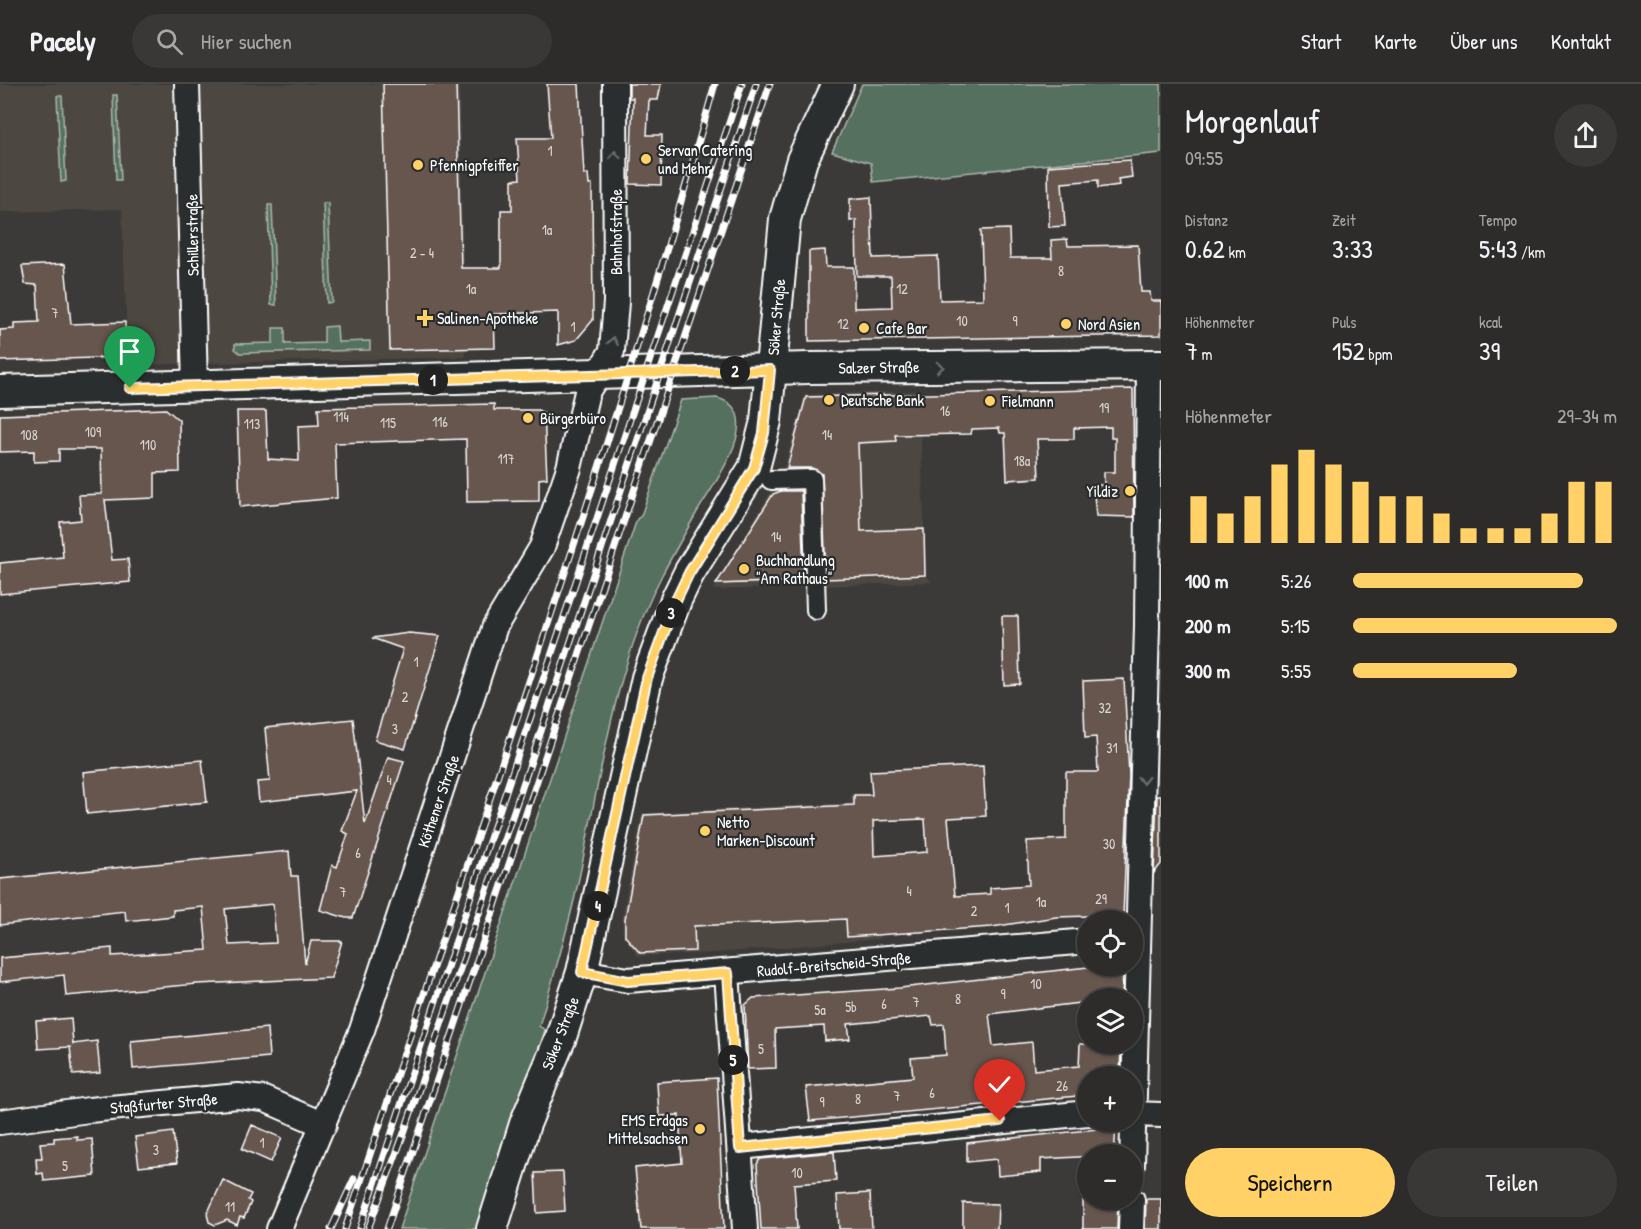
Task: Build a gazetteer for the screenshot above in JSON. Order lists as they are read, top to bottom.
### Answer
{
  "streets": {
    "street": [
      "Bahnhofstraße",
      "Schillerstraße",
      "Söker Straße",
      "Salzer Straße",
      "Köthener Straße",
      "Rudolf-Breitscheid-Straße",
      "Staßfurter Straße"
    ]
  },
  "crossings": [
    ["Bahnhofstraße", "Salzer Straße"],
    ["Bahnhofstraße", "Köthener Straße"],
    ["Schillerstraße", "Salzer Straße"],
    ["Söker Straße", "Salzer Straße"],
    ["Söker Straße", "Rudolf-Breitscheid-Straße"],
    ["Salzer Straße", "Köthener Straße"],
    ["Köthener Straße", "Staßfurter Straße"]
  ],
  "one_way": ["Bahnhofstraße"],
  "places": {
    "other": [
      "Servan Catering und Mehr",
      "Pfennigpfeiffer",
      "Nord Asien",
      "Cafe Bar",
      "Deutsche Bank",
      "Fielmann",
      "Bürgerbüro",
      "Yildiz",
      "Buchhandlung \"Am Rathaus\"",
      "Netto Marken-Discount",
      "EMS Erdgas Mittelsachsen"
    ],
    "health": ["Salinen-Apotheke"]
  },
  "house_numbers": [
    "1",
    "1a",
    "2 - 4",
    "8",
    "1a",
    "12",
    "7",
    "10",
    "9",
    "12",
    "1",
    "19",
    "16",
    "114",
    "116",
    "115",
    "113",
    "109",
    "108",
    "14",
    "110",
    "117",
    "18a",
    "14",
    "1",
    "2",
    "32",
    "3",
    "31",
    "4",
    "30",
    "6",
    "4",
    "7",
    "29",
    "1a",
    "1",
    "2",
    "10",
    "9",
    "8",
    "7",
    "6",
    "5b",
    "5a",
    "5",
    "26",
    "6",
    "7",
    "8",
    "9",
    "1",
    "3",
    "5",
    "10",
    "11"
  ],
  "page": {
    "header": "Pacely",
    "search": "Hier suchen",
    "nav": [
      "Start",
      "Karte",
      "Über uns",
      "Kontakt"
    ],
    "heading": ["Morgenlauf", "09:55"],
    "stats": [
      ["Distanz", "0.62 km"],
      ["Zeit", "3:33"],
      ["Tempo", "5:43 /km"],
      ["Höhenmeter", "7 m"],
      ["Puls", "152 bpm"],
      ["kcal", "39"]
    ],
    "pins": [
      "2",
      "1",
      "3",
      "4",
      "5"
    ],
    "chart": ["Höhenmeter", "29–34 m"],
    "list": [
      {
        "name": "100 m",
        "note": "5:26"
      },
      {
        "name": "200 m",
        "note": "5:15"
      },
      {
        "name": "300 m",
        "note": "5:55"
      }
    ],
    "map_buttons": ["+", "−"],
    "buttons": ["Speichern", "Teilen"]
  }
}
